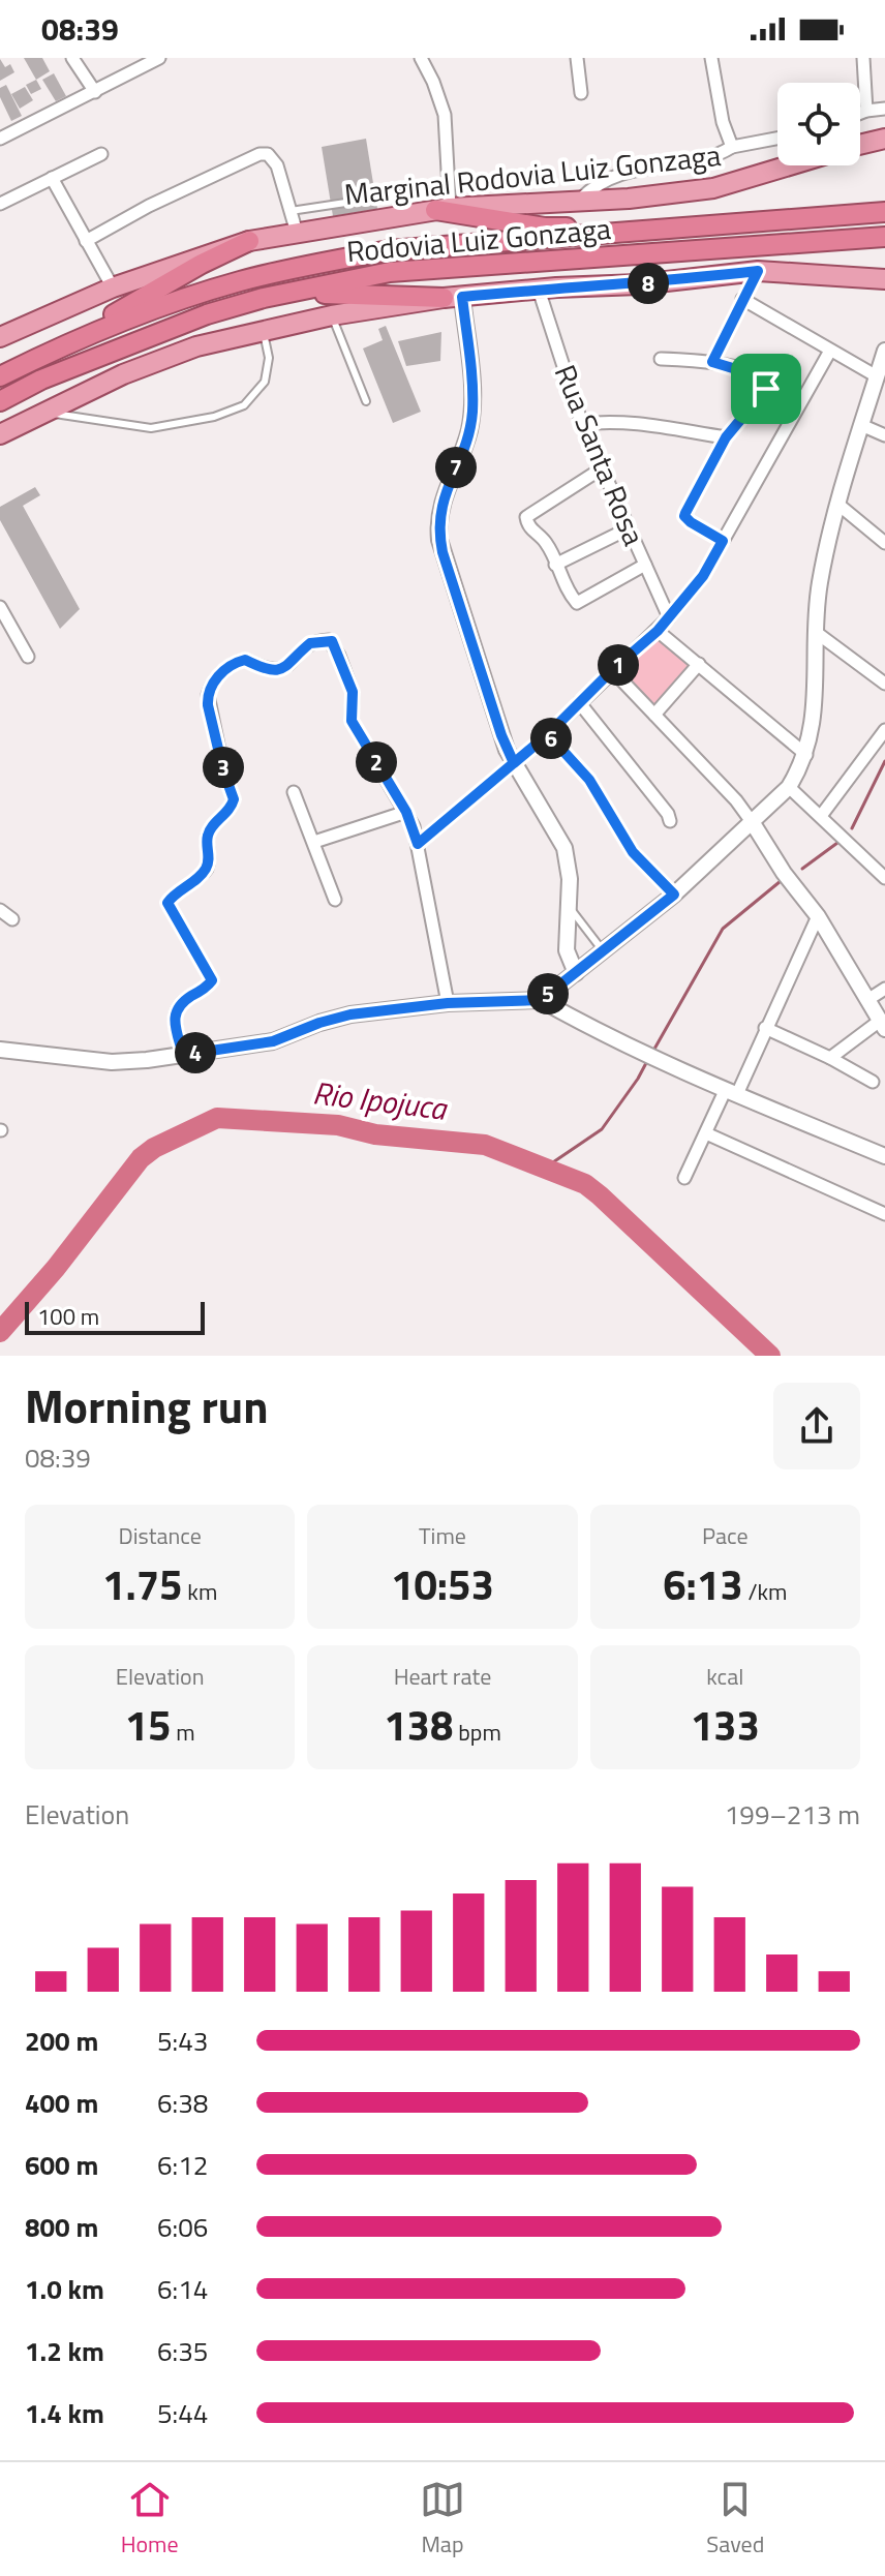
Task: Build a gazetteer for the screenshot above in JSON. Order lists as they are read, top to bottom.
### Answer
{
  "streets": {
    "highway": ["Rodovia Luiz Gonzaga"],
    "main road": ["Marginal Rodovia Luiz Gonzaga"],
    "street": ["Rua Santa Rosa"]
  },
  "water": ["Rio Ipojuca"],
  "scale_bar": "100 m",
  "page": {
    "status": "08:39",
    "pins": [
      "8",
      "7",
      "1",
      "6",
      "2",
      "3",
      "5",
      "4"
    ],
    "scale": "100 m",
    "heading": ["Morning run", "08:39"],
    "stats": [
      ["Distance", "1.75 km"],
      ["Time", "10:53"],
      ["Pace", "6:13 /km"],
      ["Elevation", "15 m"],
      ["Heart rate", "138 bpm"],
      ["kcal", "133"]
    ],
    "chart": ["Elevation", "199–213 m"],
    "list": [
      {
        "name": "200 m",
        "note": "5:43"
      },
      {
        "name": "400 m",
        "note": "6:38"
      },
      {
        "name": "600 m",
        "note": "6:12"
      },
      {
        "name": "800 m",
        "note": "6:06"
      },
      {
        "name": "1.0 km",
        "note": "6:14"
      },
      {
        "name": "1.2 km",
        "note": "6:35"
      },
      {
        "name": "1.4 km",
        "note": "5:44"
      }
    ],
    "tabs": ["Home", "Map", "Saved"]
  }
}
